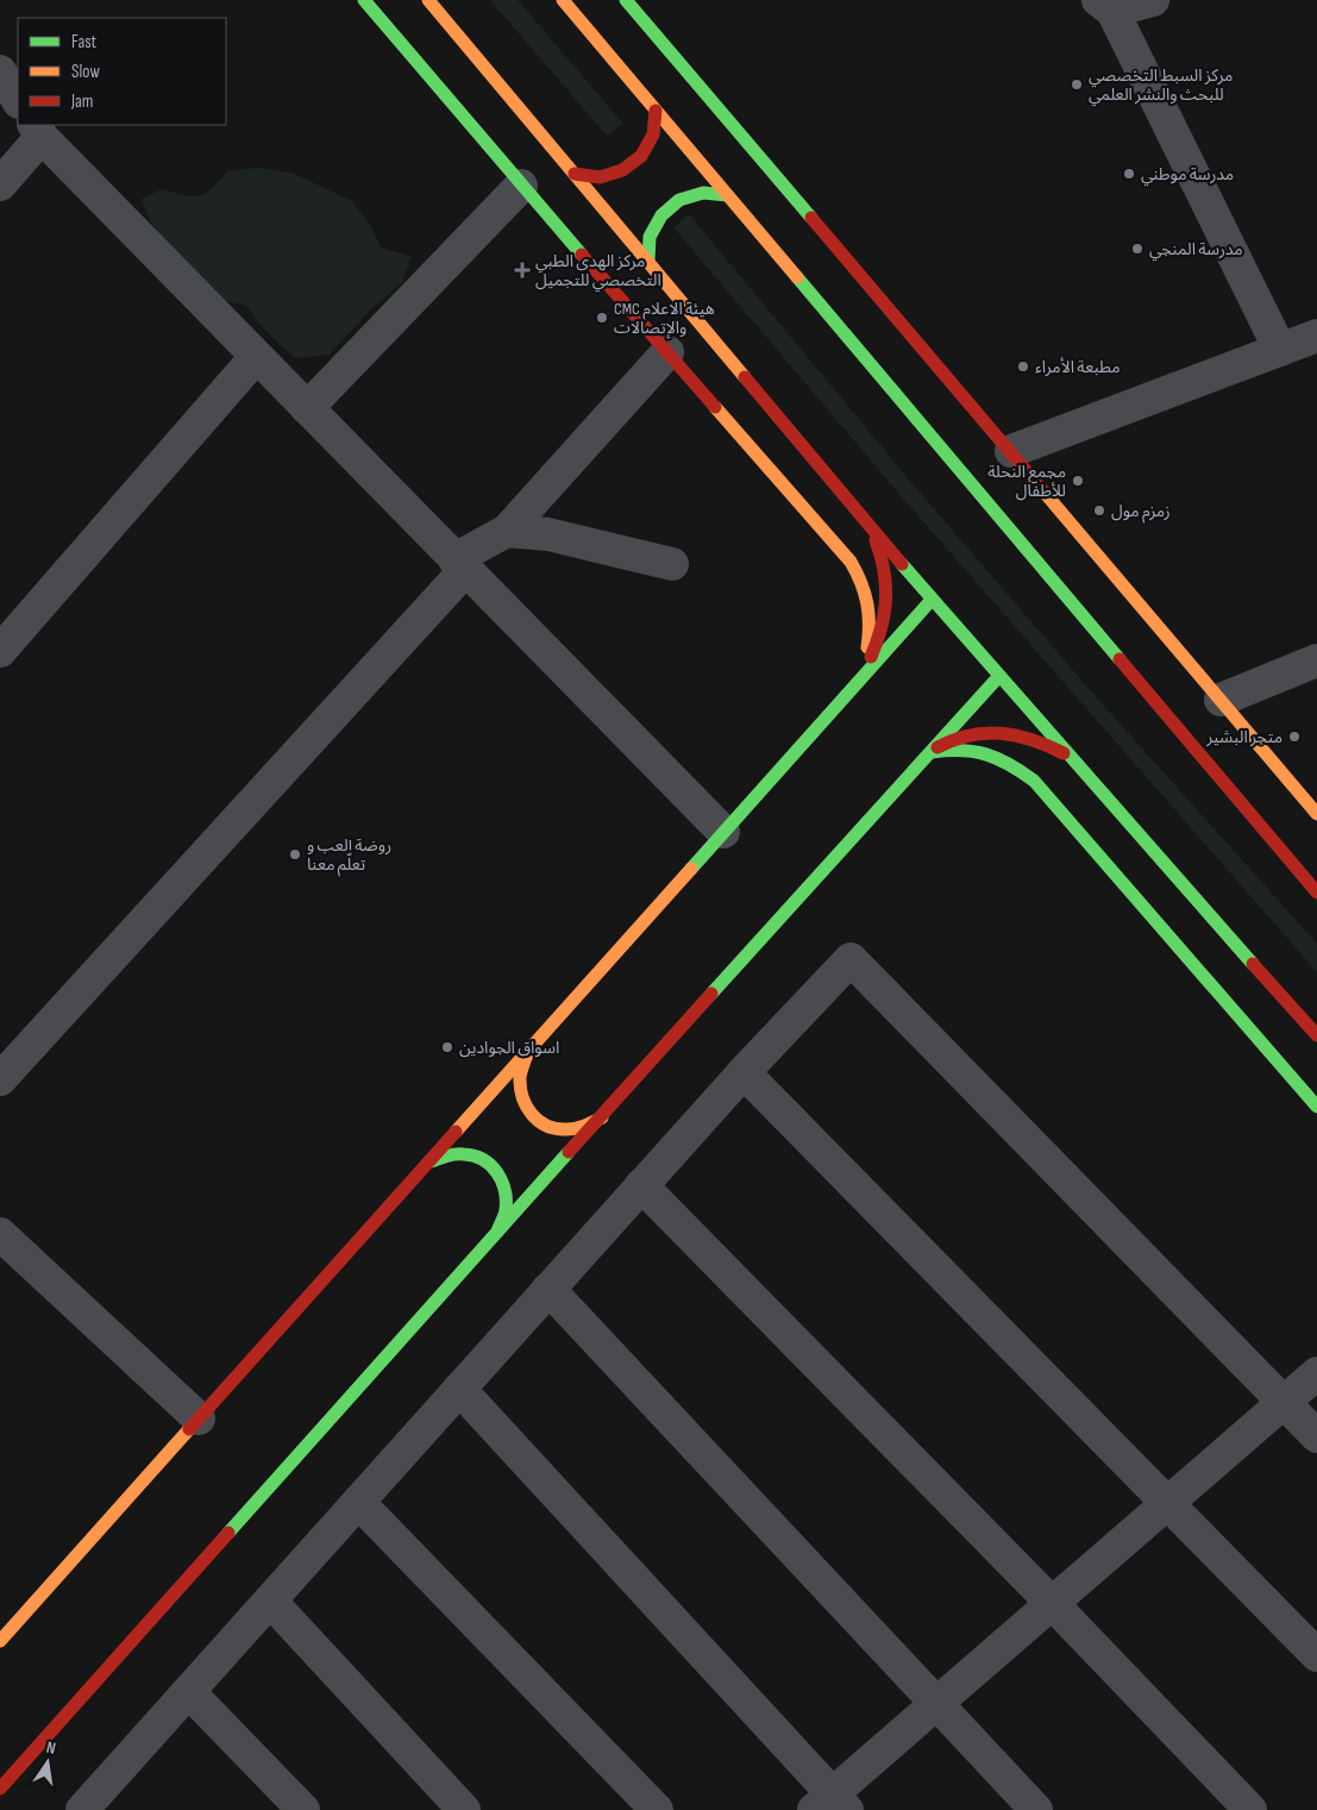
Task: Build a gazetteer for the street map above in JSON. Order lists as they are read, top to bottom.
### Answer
{
  "places": {
    "other": [
      "مركز السبط التخصصي للبحث والنشر العلمي",
      "مدرسة موطني",
      "مدرسة المنجي",
      "CMC هيئة الاعلام والإتصالات",
      "مطبعة الأمراء",
      "مجمع النحلة للأطفال",
      "زمزم مول",
      "متجر البشير",
      "روضة إلعب و تعلّم معنا",
      "اسواق الجوادين"
    ],
    "health": ["مركز الهدى الطبي التخصصي للتجميل"]
  },
  "legend": ["Fast", "Slow", "Jam"],
  "north": "top"
}
